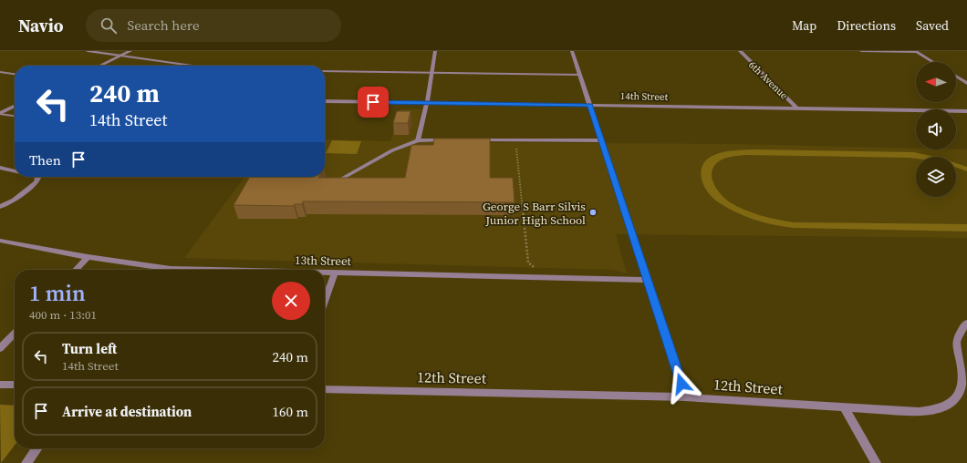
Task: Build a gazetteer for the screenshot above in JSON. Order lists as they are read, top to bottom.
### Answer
{
  "streets": {
    "street": [
      "6th Avenue",
      "14th Street",
      "13th Street",
      "12th Street"
    ]
  },
  "crossings": [
    ["6th Avenue", "14th Street"]
  ],
  "places": ["George S Barr Silvis Junior High School"],
  "north": "left",
  "page": {
    "header": "Navio",
    "search": "Search here",
    "nav": ["Map", "Directions", "Saved"],
    "turn": ["240 m", "14th Street"],
    "then": "Then",
    "heading": ["1 min", "400 m · 13:01"],
    "list": [
      {
        "name": "Turn left",
        "note": "14th Street",
        "value": "240 m"
      },
      {
        "name": "Arrive at destination",
        "value": "160 m"
      }
    ]
  }
}
